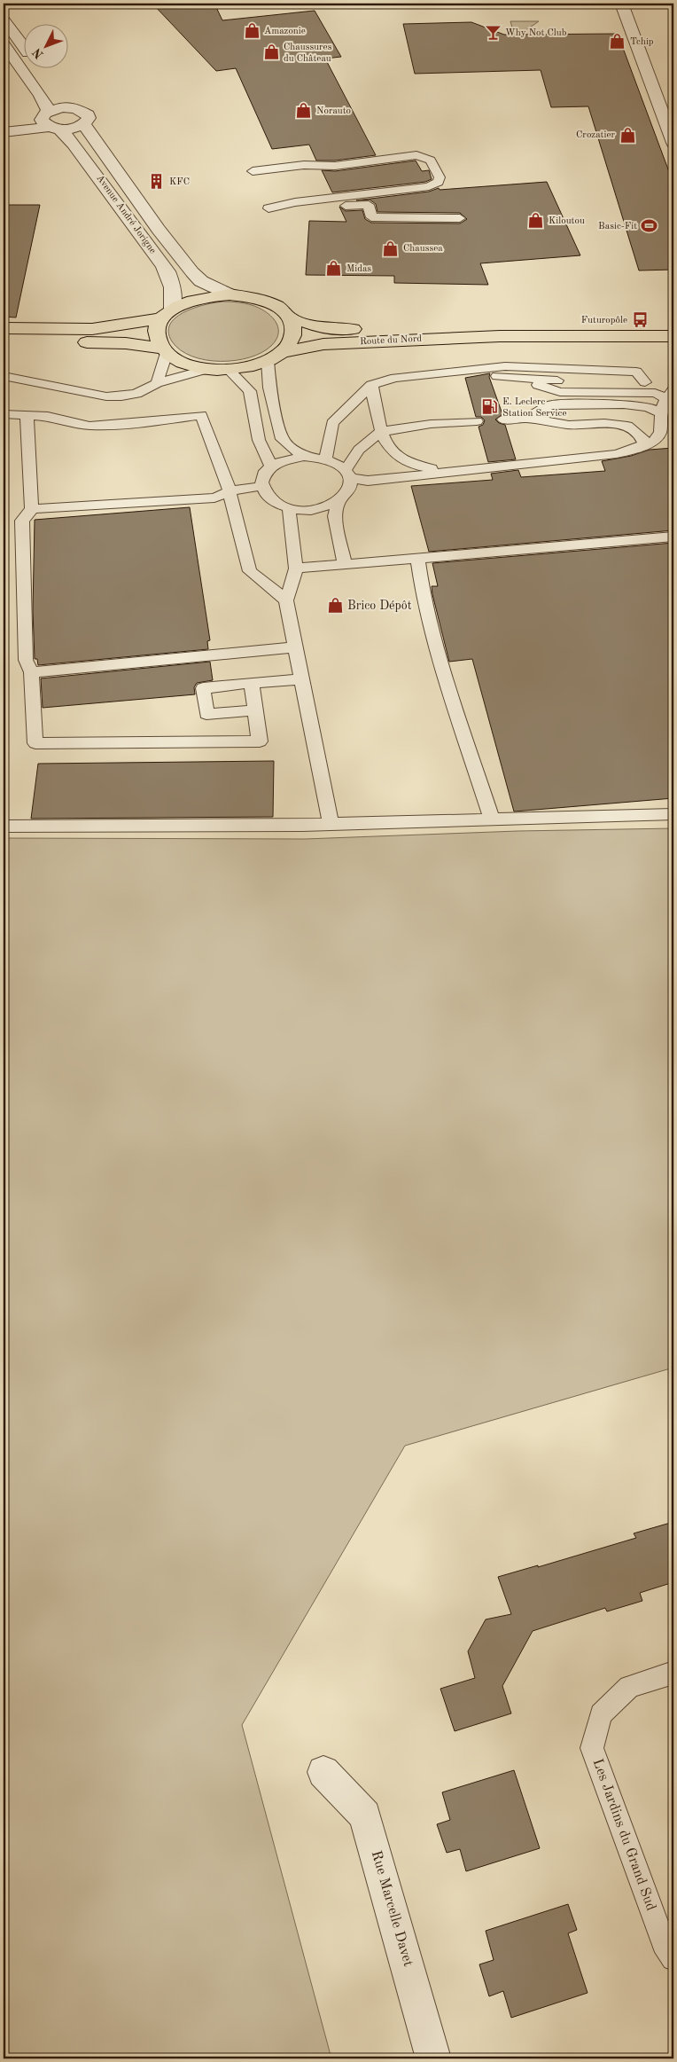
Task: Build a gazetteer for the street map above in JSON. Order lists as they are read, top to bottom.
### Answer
{
  "streets": {
    "main road": ["Route du Nord"],
    "street": ["Avenue André Jorigne", "Rue Marcelle Davet"],
    "lane": ["Les Jardins du Grand Sud"]
  },
  "crossings": [
    ["Avenue André Jorigne", "Route du Nord"]
  ],
  "places": {
    "shop": [
      "Amazonie",
      "Tchip",
      "Chaussures du Château",
      "Norauto",
      "Crozatier",
      "Kiloutou",
      "Chaussea",
      "Midas",
      "Brico Dépôt"
    ],
    "bar": ["Why Not Club"],
    "building": ["KFC"],
    "sports": ["Basic-Fit"],
    "bus stop": ["Futuropôle"],
    "fuel station": ["E. Leclerc Station Service"]
  },
  "north": "bottom left"
}
